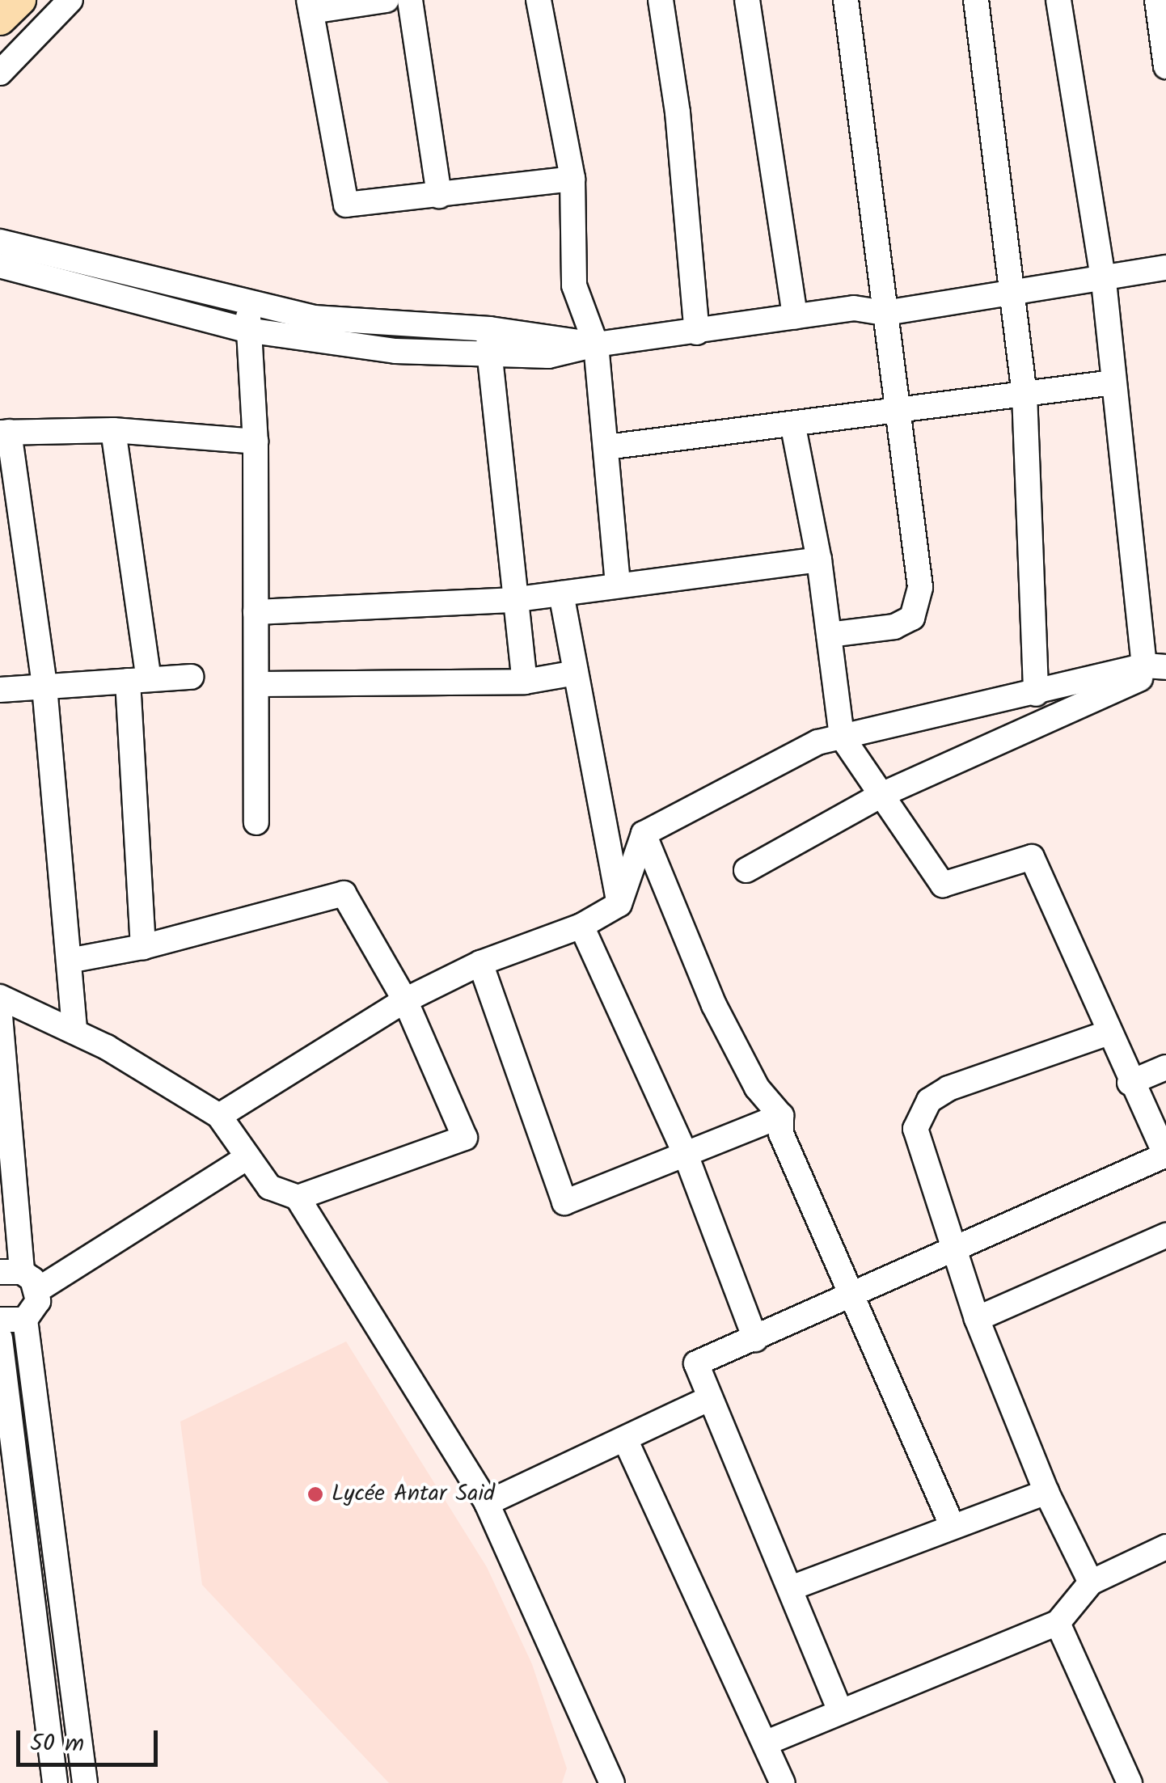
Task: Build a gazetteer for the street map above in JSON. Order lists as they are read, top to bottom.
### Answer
{
  "places": ["Lycée Antar Said"],
  "scale_bar": "50 m"
}
